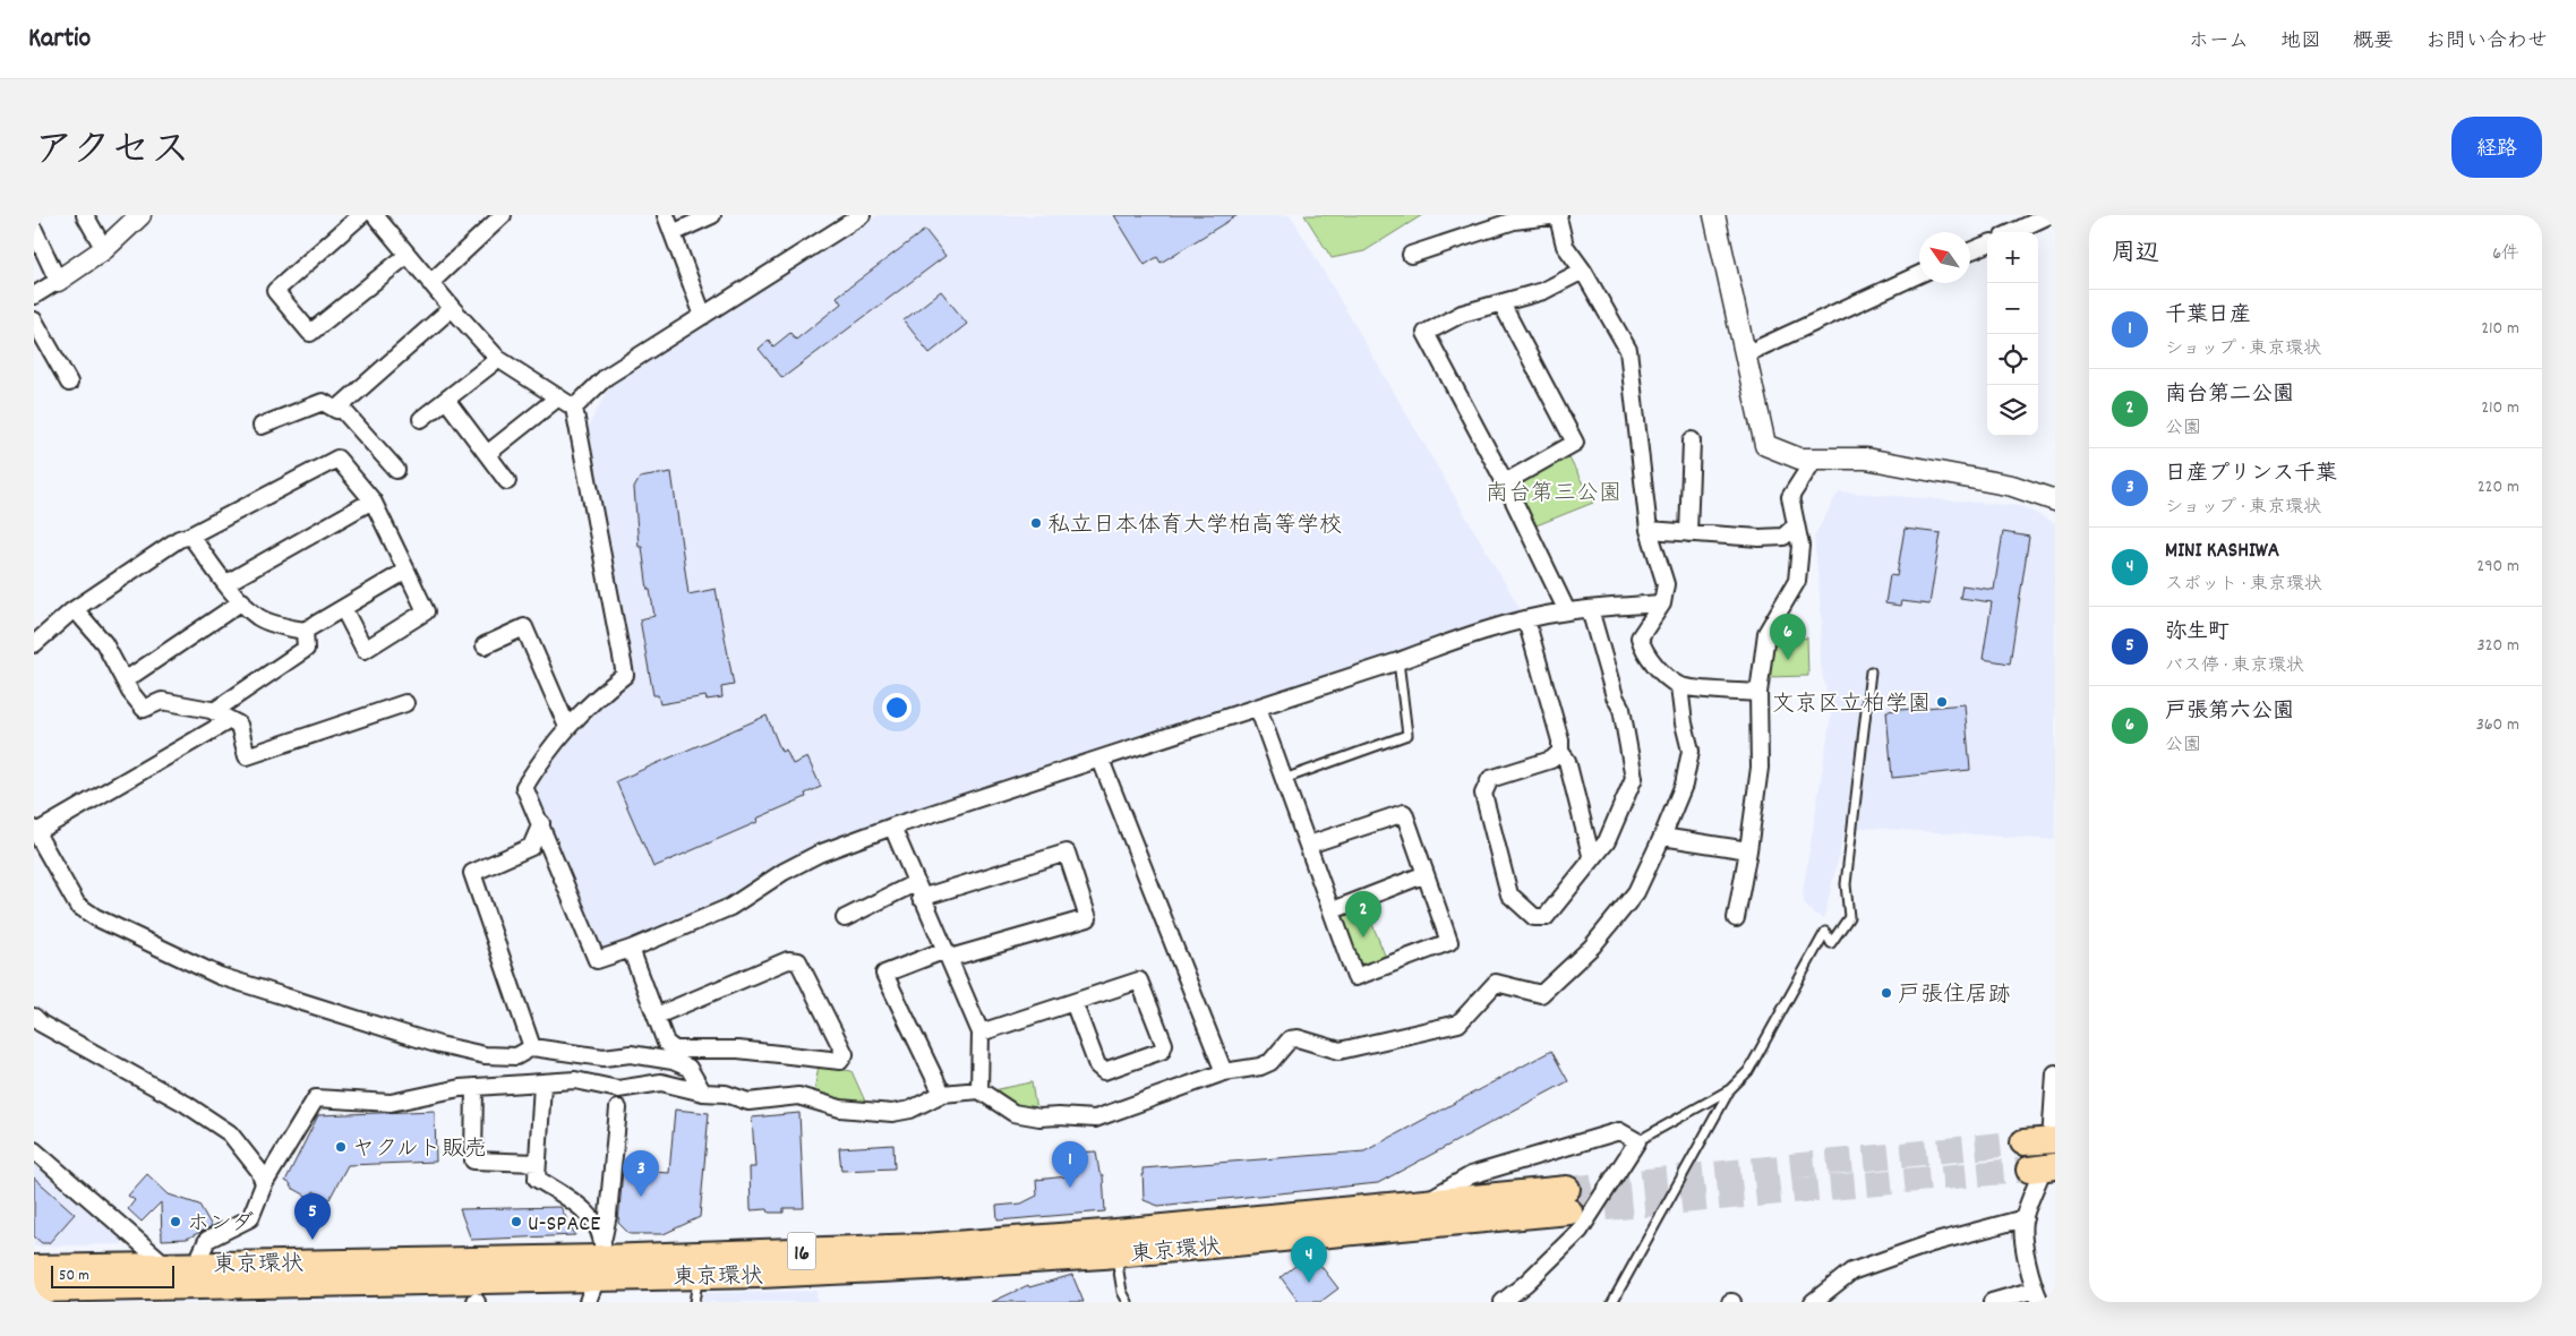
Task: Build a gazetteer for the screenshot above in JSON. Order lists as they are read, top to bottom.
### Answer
{
  "streets": {
    "highway": ["東京環状", "16"]
  },
  "parks": ["南台第三公園"],
  "places": [
    "私立日本体育大学柏高等学校",
    "文京区立柏学園",
    "戸張住居跡",
    "ヤクルト販売",
    "ホンダ",
    "U-SPACE"
  ],
  "scale_bar": "50 m",
  "north": "top left",
  "page": {
    "header": "Kartio",
    "nav": [
      "ホーム",
      "地図",
      "概要",
      "お問い合わせ"
    ],
    "title": "アクセス",
    "buttons": "経路",
    "heading": ["周辺", "6件"],
    "map_buttons": ["+", "−"],
    "list": [
      {
        "mark": "1",
        "name": "千葉日産",
        "note": "ショップ · 東京環状",
        "value": "210 m"
      },
      {
        "mark": "2",
        "name": "南台第二公園",
        "note": "公園",
        "value": "210 m"
      },
      {
        "mark": "3",
        "name": "日産プリンス千葉",
        "note": "ショップ · 東京環状",
        "value": "220 m"
      },
      {
        "mark": "4",
        "name": "MINI KASHIWA",
        "note": "スポット · 東京環状",
        "value": "290 m"
      },
      {
        "mark": "5",
        "name": "弥生町",
        "note": "バス停 · 東京環状",
        "value": "320 m"
      },
      {
        "mark": "6",
        "name": "戸張第六公園",
        "note": "公園",
        "value": "360 m"
      }
    ],
    "pins": [
      "6",
      "2",
      "1",
      "3",
      "5",
      "4"
    ],
    "scale": "50 m"
  }
}
